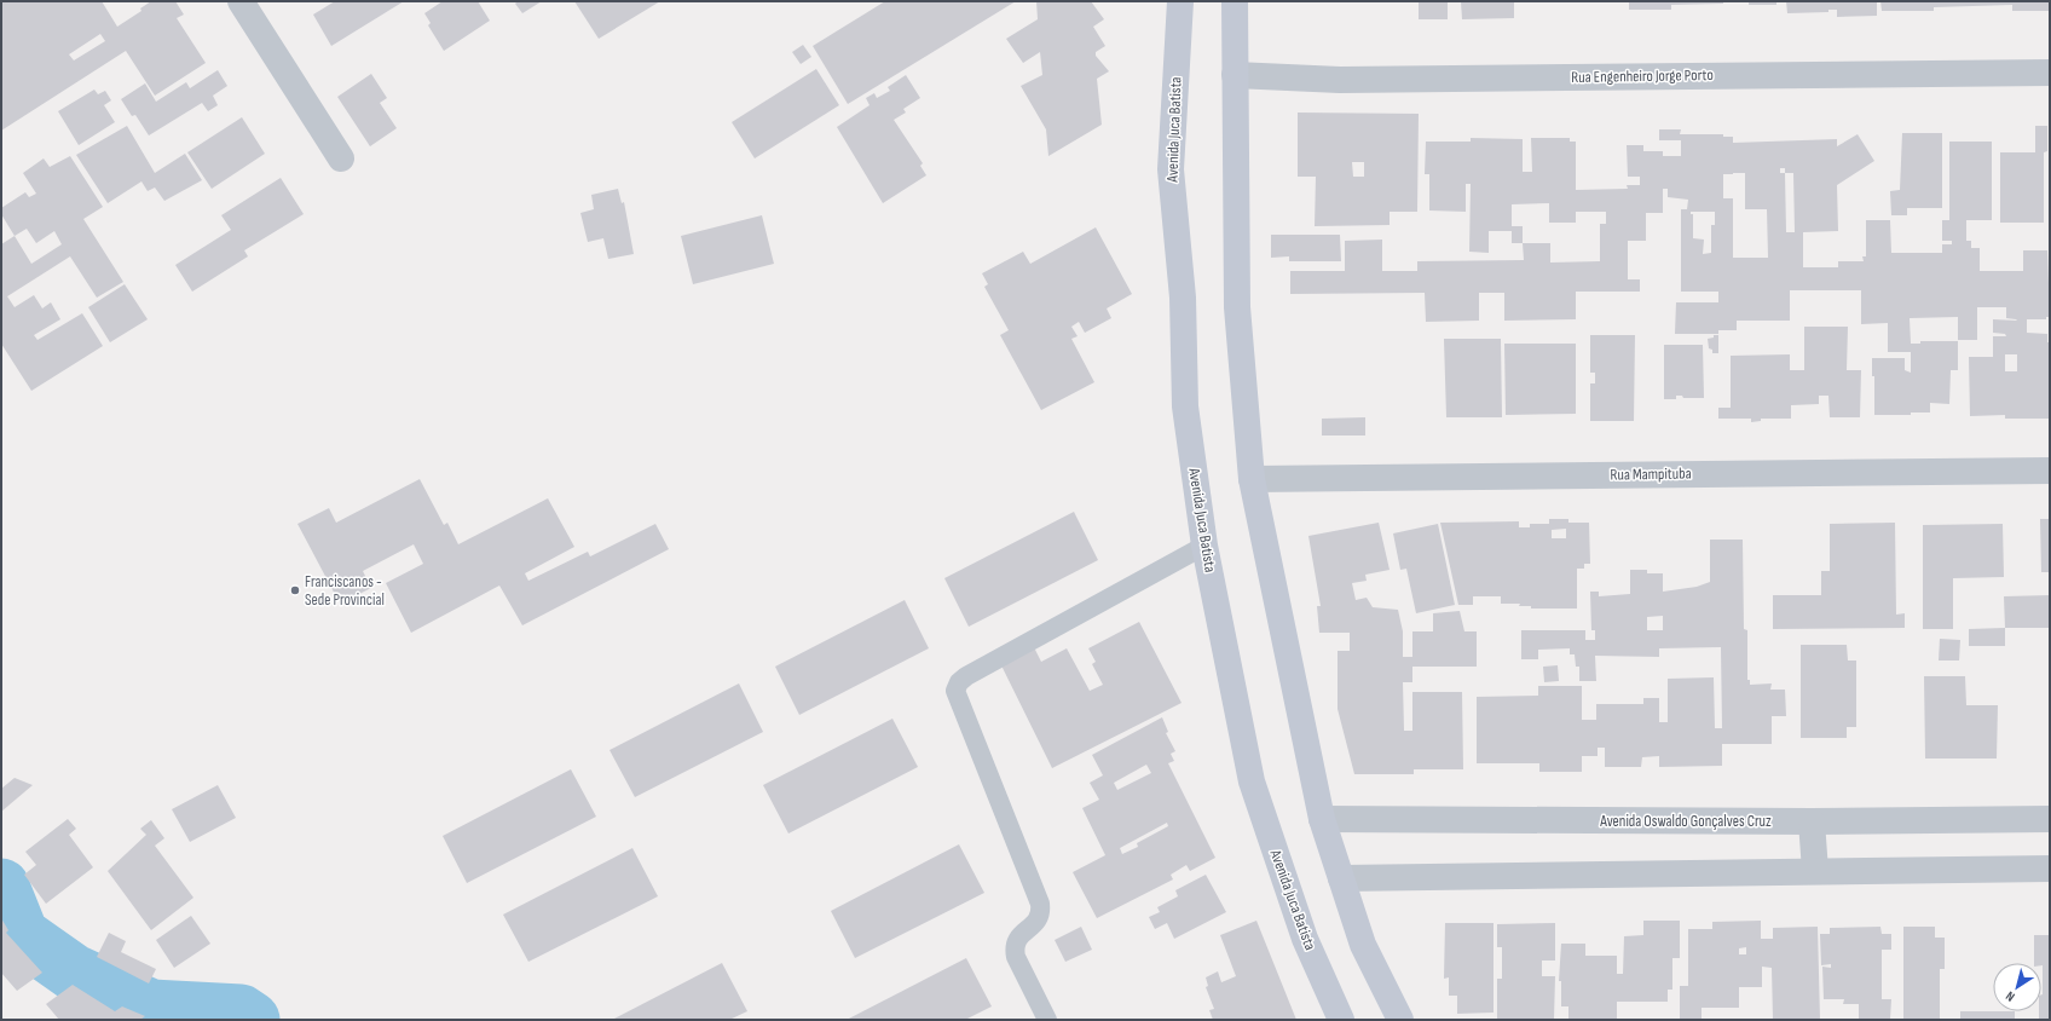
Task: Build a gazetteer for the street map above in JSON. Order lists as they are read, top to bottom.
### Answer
{
  "streets": {
    "main road": ["Avenida Juca Batista"],
    "street": ["Rua Engenheiro Jorge Porto", "Rua Mampituba", "Avenida Oswaldo Gonçalves Cruz"]
  },
  "places": ["Franciscanos - Sede Provincial"],
  "north": "bottom left"
}
